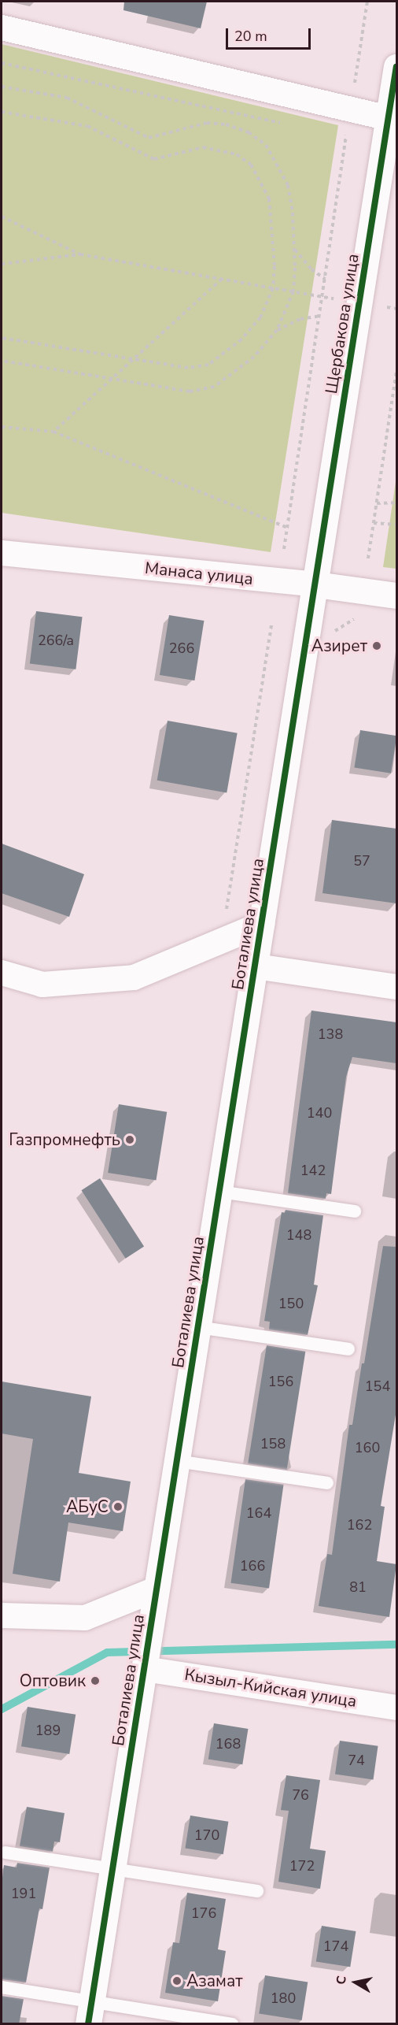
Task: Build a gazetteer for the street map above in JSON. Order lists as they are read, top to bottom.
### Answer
{
  "streets": {
    "street": [
      "Щербакова улица",
      "Манаса улица",
      "Боталиева улица",
      "Кызыл-Кийская улица"
    ]
  },
  "crossings": [
    ["Щербакова улица", "Манаса улица"],
    ["Щербакова улица", "Боталиева улица"],
    ["Манаса улица", "Боталиева улица"],
    ["Боталиева улица", "Кызыл-Кийская улица"]
  ],
  "places": [
    "Азирет",
    "Газпромнефть",
    "АБуС",
    "Оптовик",
    "Азамат"
  ],
  "house_numbers": [
    "266/а",
    "266",
    "57",
    "138",
    "140",
    "142",
    "148",
    "150",
    "156",
    "154",
    "158",
    "160",
    "164",
    "162",
    "166",
    "81",
    "189",
    "168",
    "74",
    "76",
    "170",
    "172",
    "191",
    "176",
    "174",
    "180"
  ],
  "scale_bar": "20 m",
  "north": "left"
}
